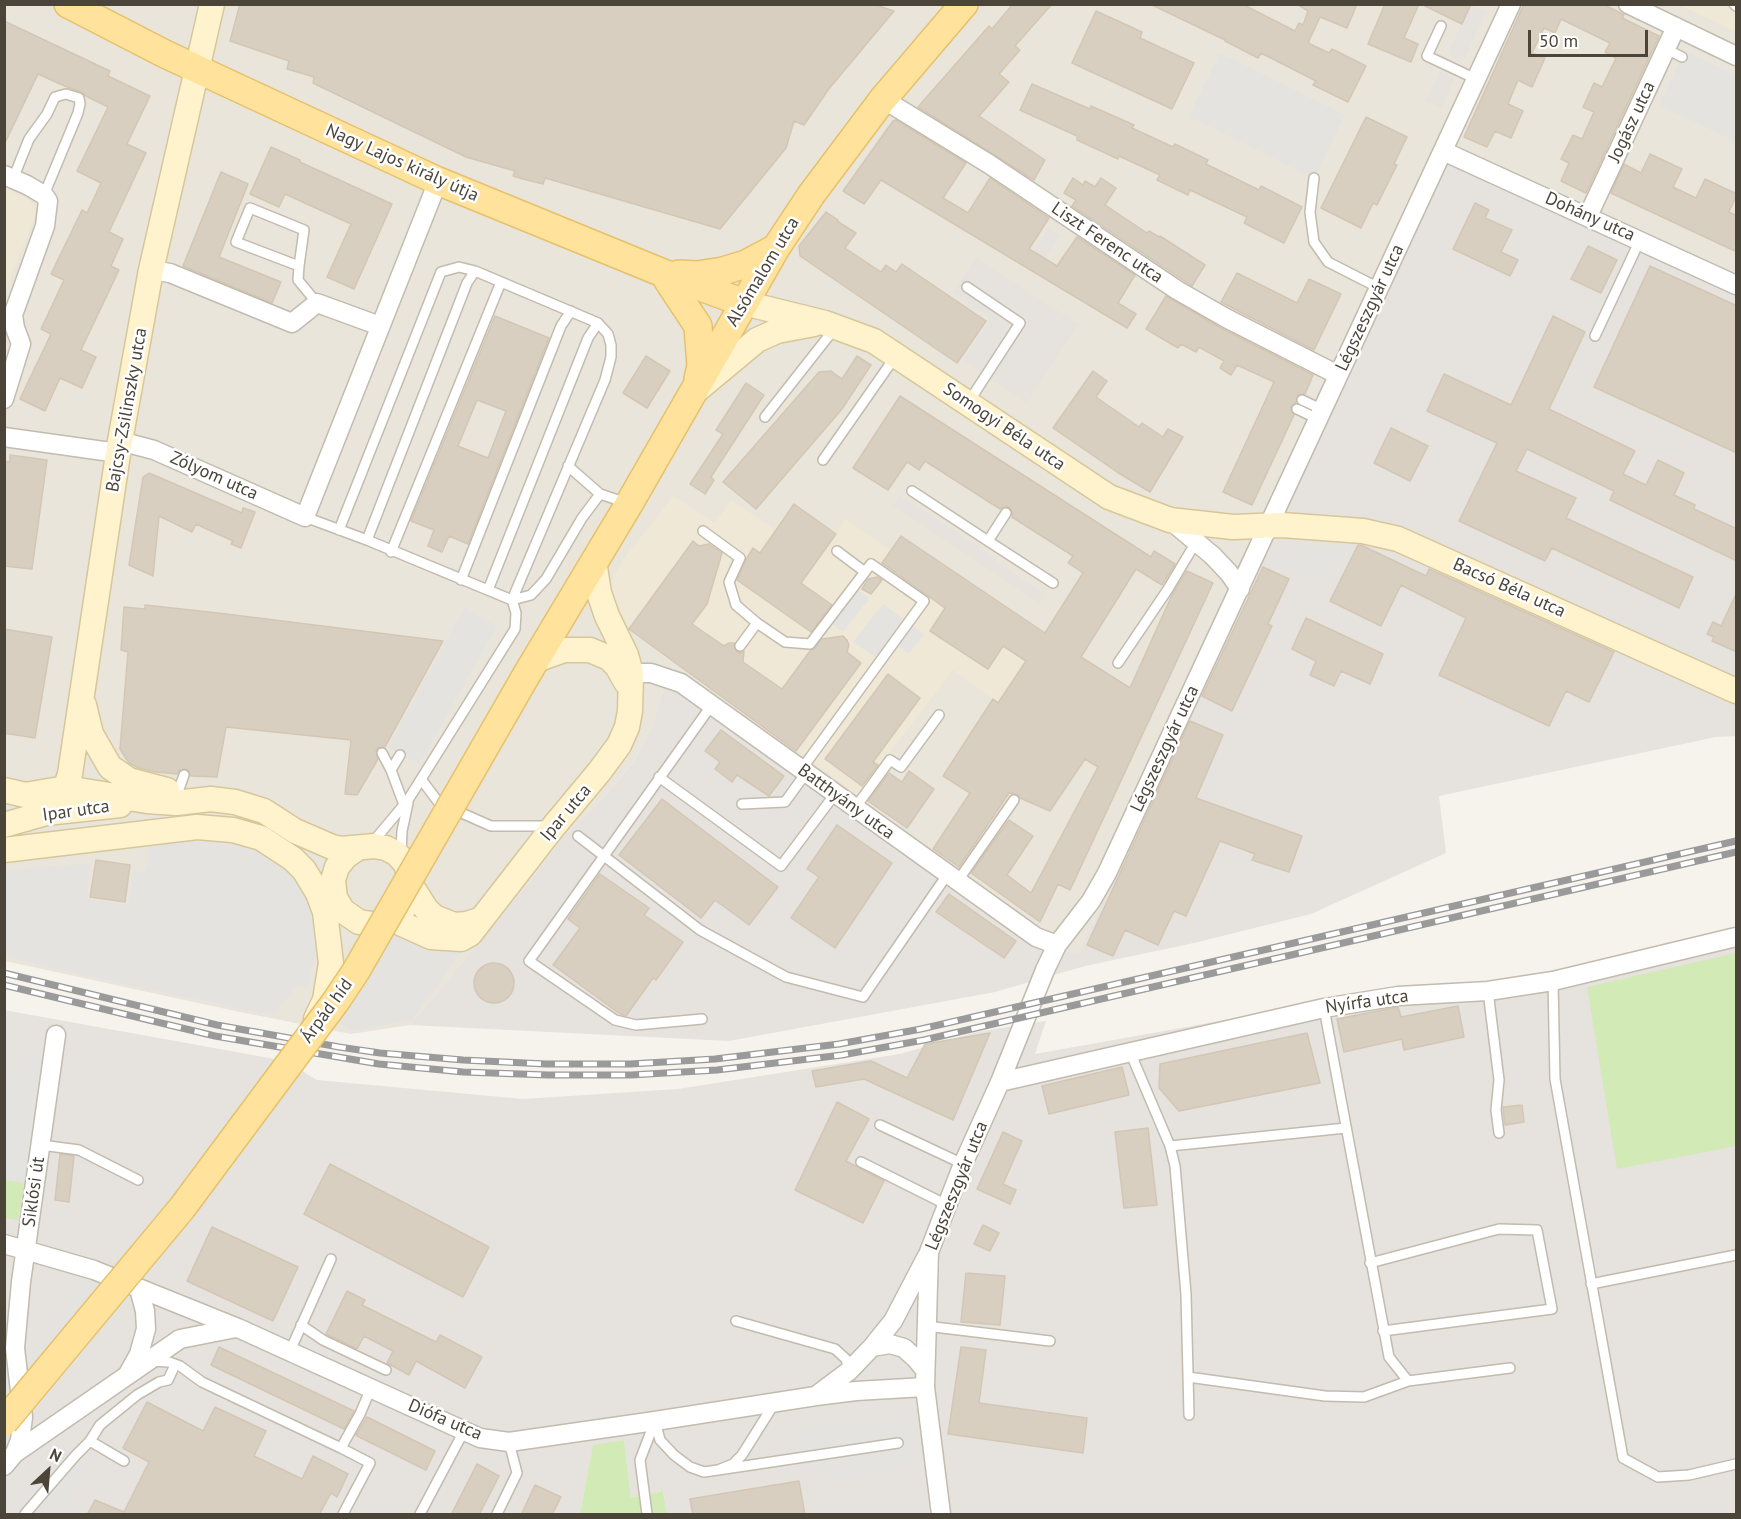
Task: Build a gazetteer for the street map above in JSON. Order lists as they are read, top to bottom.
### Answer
{
  "streets": {
    "main road": ["Nagy Lajos király útja", "Alsómalom utca", "Árpád híd"],
    "street": [
      "Jogász utca",
      "Dohány utca",
      "Liszt Ferenc utca",
      "Légszeszgyár utca",
      "Bajcsy-Zsilinszky utca",
      "Somogyi Béla utca",
      "Zólyom utca",
      "Bacsó Béla utca",
      "Batthyány utca",
      "Ipar utca",
      "Nyírfa utca",
      "Siklósi út",
      "Diófa utca"
    ]
  },
  "crossings": [
    ["Jogász utca", "Dohány utca"],
    ["Nagy Lajos király útja", "Alsómalom utca"],
    ["Nagy Lajos király útja", "Bajcsy-Zsilinszky utca"],
    ["Nagy Lajos király útja", "Somogyi Béla utca"],
    ["Dohány utca", "Légszeszgyár utca"],
    ["Liszt Ferenc utca", "Alsómalom utca"],
    ["Liszt Ferenc utca", "Légszeszgyár utca"],
    ["Alsómalom utca", "Somogyi Béla utca"],
    ["Alsómalom utca", "Ipar utca"],
    ["Alsómalom utca", "Árpád híd"],
    ["Légszeszgyár utca", "Somogyi Béla utca"],
    ["Légszeszgyár utca", "Bacsó Béla utca"],
    ["Légszeszgyár utca", "Batthyány utca"],
    ["Légszeszgyár utca", "Nyírfa utca"],
    ["Légszeszgyár utca", "Diófa utca"],
    ["Bajcsy-Zsilinszky utca", "Zólyom utca"],
    ["Bajcsy-Zsilinszky utca", "Ipar utca"],
    ["Somogyi Béla utca", "Bacsó Béla utca"],
    ["Batthyány utca", "Ipar utca"],
    ["Ipar utca", "Árpád híd"],
    ["Siklósi út", "Diófa utca"]
  ],
  "scale_bar": "50 m",
  "north": "top right"
}
